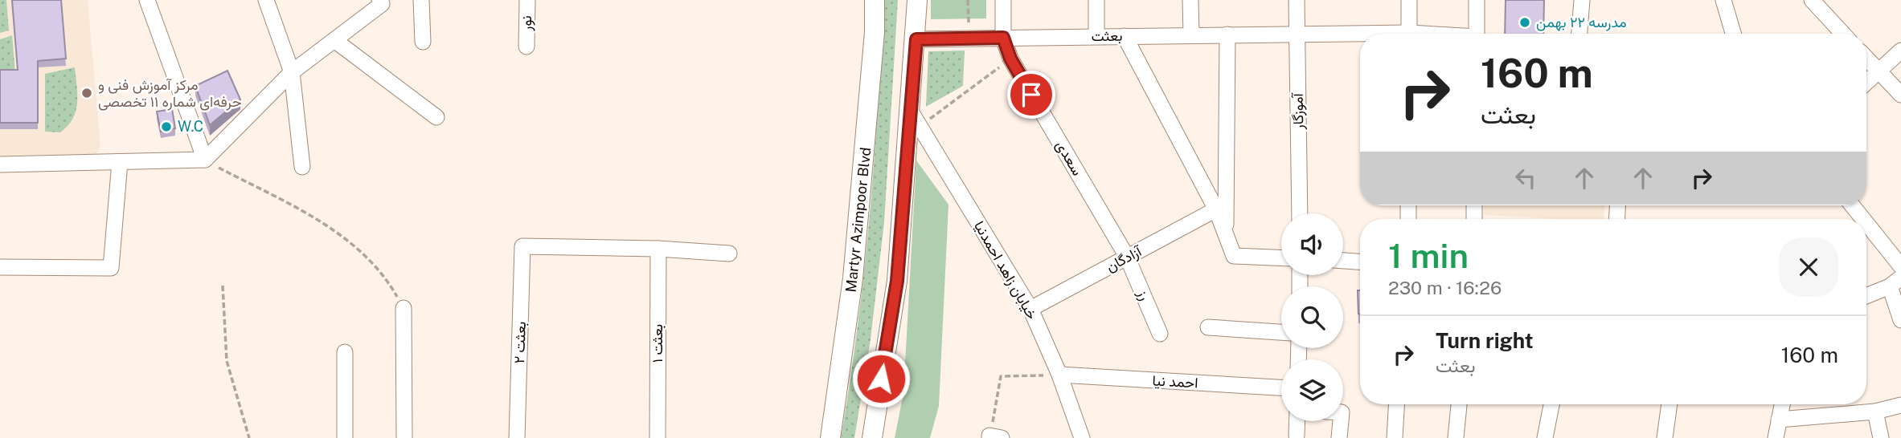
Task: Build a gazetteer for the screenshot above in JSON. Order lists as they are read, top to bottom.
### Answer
{
  "streets": {
    "main road": ["Martyr Azimpoor Blvd"],
    "street": [
      "نور",
      "بعثت",
      "آموزگار",
      "سعدی",
      "آزادگان",
      "خیابان زاهد احمدنیا",
      "رز",
      "بعثت ۲",
      "بعثت ۱",
      "احمد نیا"
    ]
  },
  "crossings": [
    ["بعثت", "آموزگار"],
    ["بعثت", "سعدی"],
    ["سعدی", "آزادگان"],
    ["سعدی", "رز"],
    ["آزادگان", "خیابان زاهد احمدنیا"],
    ["آزادگان", "رز"],
    ["خیابان زاهد احمدنیا", "احمد نیا"],
    ["بعثت ۲", "بعثت ۱"]
  ],
  "places": ["مدرسه ۲۲ بهمن", "مرکز آموزش فنی و حرفه‌ای شماره ۱۱ تخصصی", "W.C"],
  "page": {
    "turn": ["160 m", "بعثت"],
    "heading": ["1 min", "230 m · 16:26"],
    "list": [
      {
        "name": "Turn right",
        "note": "بعثت",
        "value": "160 m"
      }
    ]
  }
}
